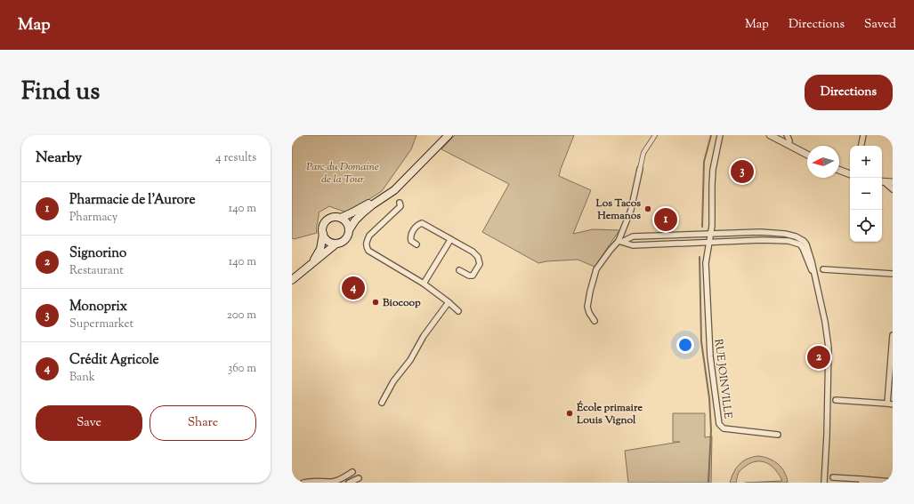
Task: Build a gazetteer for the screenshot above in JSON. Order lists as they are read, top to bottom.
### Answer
{
  "streets": {
    "street": ["RUE JOINVILLE"]
  },
  "parks": ["Parc du Domaine de la Tour"],
  "places": ["Los Tacos Hemanos", "Biocoop", "École primaire Louis Vignol"],
  "north": "left",
  "page": {
    "header": "Map",
    "nav": ["Map", "Directions", "Saved"],
    "title": "Find us",
    "buttons": [
      "Directions",
      ["Save", "Share"]
    ],
    "heading": ["Nearby", "4 results"],
    "map_buttons": ["+", "−"],
    "pins": [
      "3",
      "1",
      "4",
      "2"
    ],
    "list": [
      {
        "mark": "1",
        "name": "Pharmacie de l'Aurore",
        "note": "Pharmacy",
        "value": "140 m"
      },
      {
        "mark": "2",
        "name": "Signorino",
        "note": "Restaurant",
        "value": "140 m"
      },
      {
        "mark": "3",
        "name": "Monoprix",
        "note": "Supermarket",
        "value": "200 m"
      },
      {
        "mark": "4",
        "name": "Crédit Agricole",
        "note": "Bank",
        "value": "360 m"
      }
    ]
  }
}
